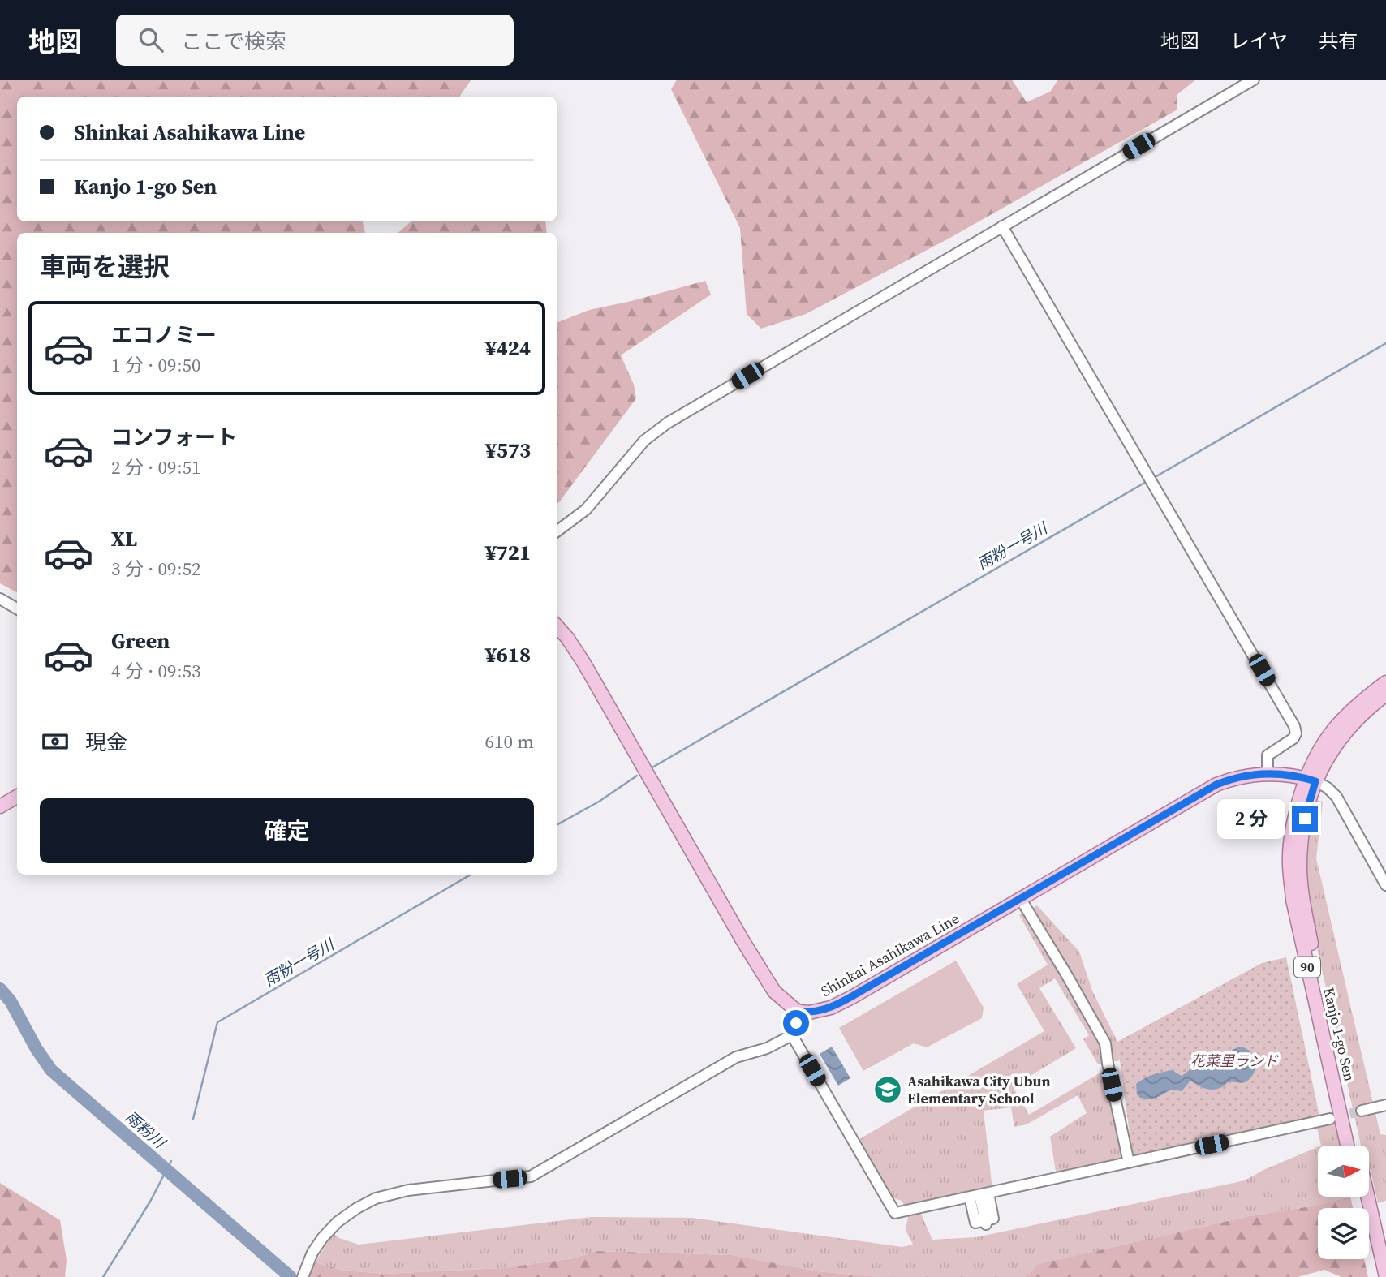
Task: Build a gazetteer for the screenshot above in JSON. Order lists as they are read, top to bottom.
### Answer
{
  "streets": {
    "main road": ["Shinkai Asahikawa Line", "90", "Kanjo 1-go Sen"]
  },
  "crossings": [
    ["Shinkai Asahikawa Line", "Kanjo 1-go Sen"]
  ],
  "water": ["雨粉一号川", "雨粉川"],
  "parks": ["花菜里ランド"],
  "places": {
    "school or university": ["Asahikawa City Ubun Elementary School"]
  },
  "north": "right",
  "page": {
    "header": "地図",
    "search": "ここで検索",
    "nav": ["地図", "レイヤ", "共有"],
    "banner": ["Shinkai Asahikawa Line", "Kanjo 1-go Sen"],
    "heading": "車両を選択",
    "list": [
      {
        "name": "エコノミー",
        "note": "1 分 · 09:50",
        "value": "¥424"
      },
      {
        "name": "コンフォート",
        "note": "2 分 · 09:51",
        "value": "¥573"
      },
      {
        "name": "XL",
        "note": "3 分 · 09:52",
        "value": "¥721"
      },
      {
        "name": "Green",
        "note": "4 分 · 09:53",
        "value": "¥618"
      }
    ],
    "pay": ["現金", "610 m"],
    "buttons": "確定",
    "bubble": "2 分"
  }
}
